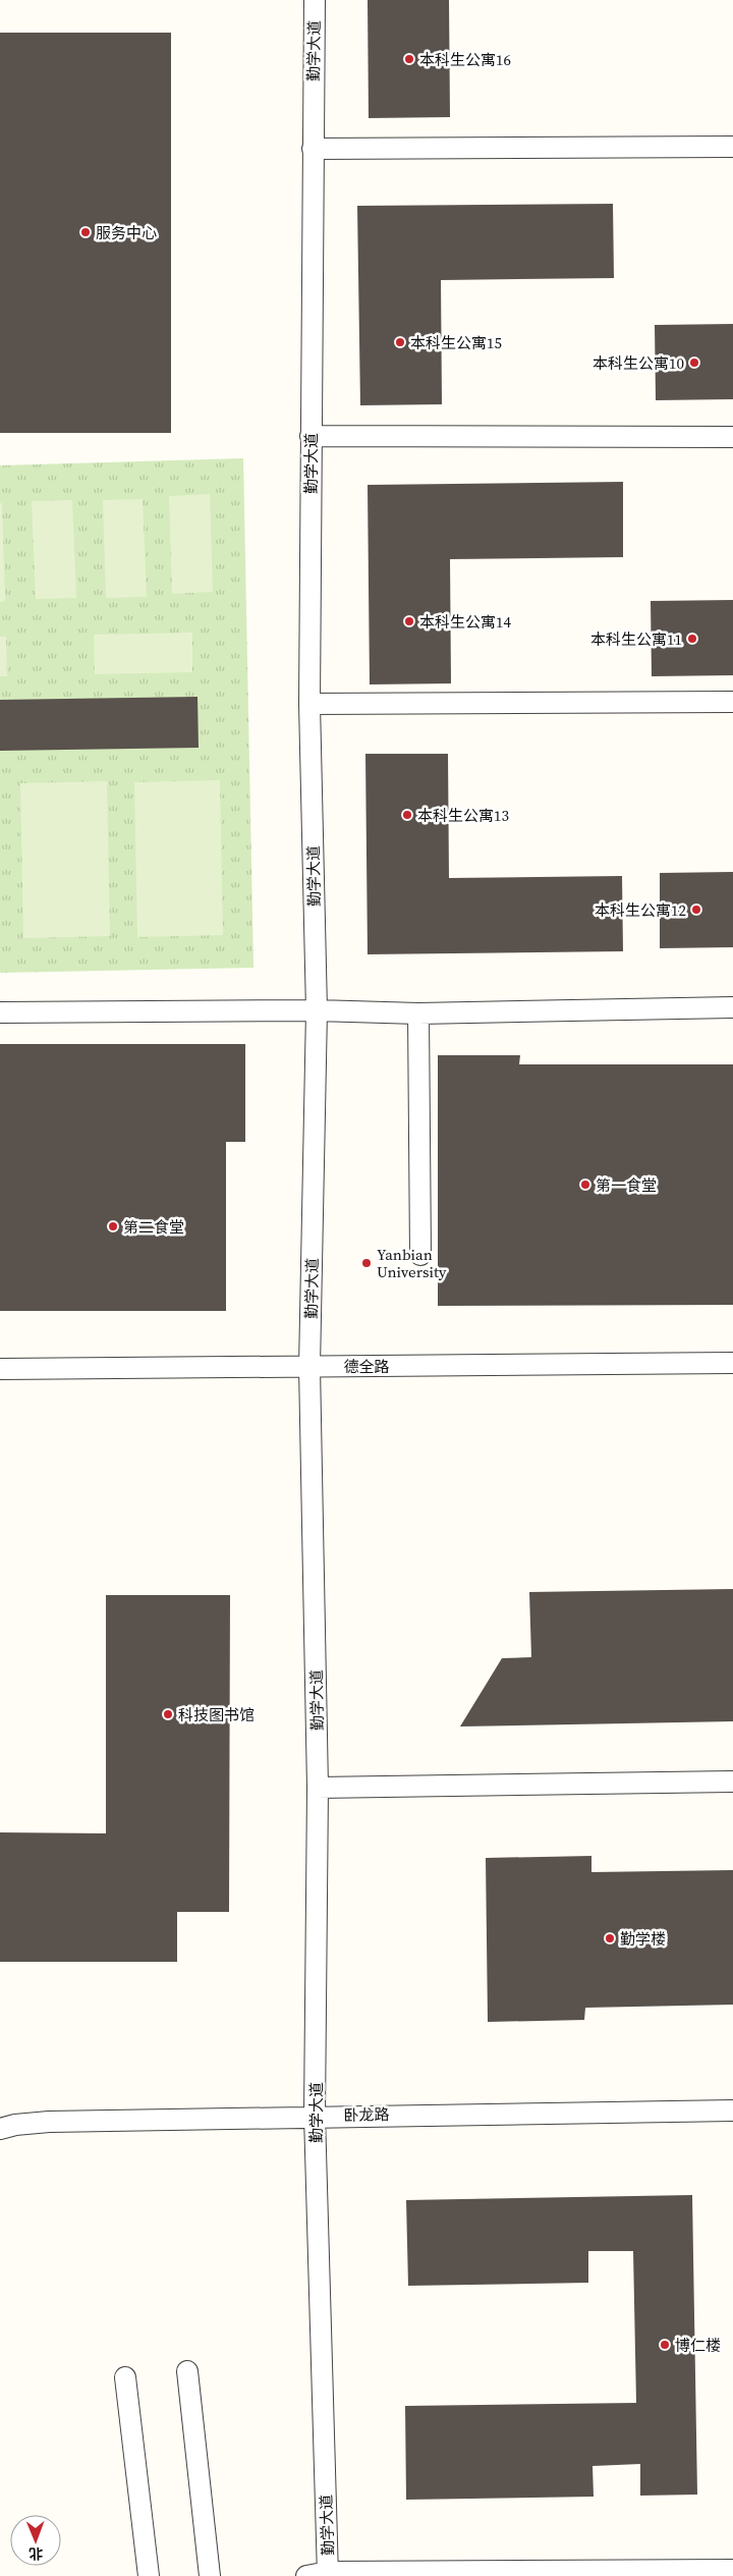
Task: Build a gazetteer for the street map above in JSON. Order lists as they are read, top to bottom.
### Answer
{
  "streets": {
    "lane": ["勤学大道", "德全路", "卧龙路"]
  },
  "crossings": [
    ["勤学大道", "德全路"],
    ["勤学大道", "卧龙路"]
  ],
  "places": [
    "本科生公寓16",
    "服务中心",
    "本科生公寓15",
    "本科生公寓10",
    "本科生公寓14",
    "本科生公寓11",
    "本科生公寓13",
    "本科生公寓12",
    "第一食堂",
    "第二食堂",
    "Yanbian University",
    "科技图书馆",
    "勤学楼",
    "博仁楼"
  ],
  "north": "bottom"
}
